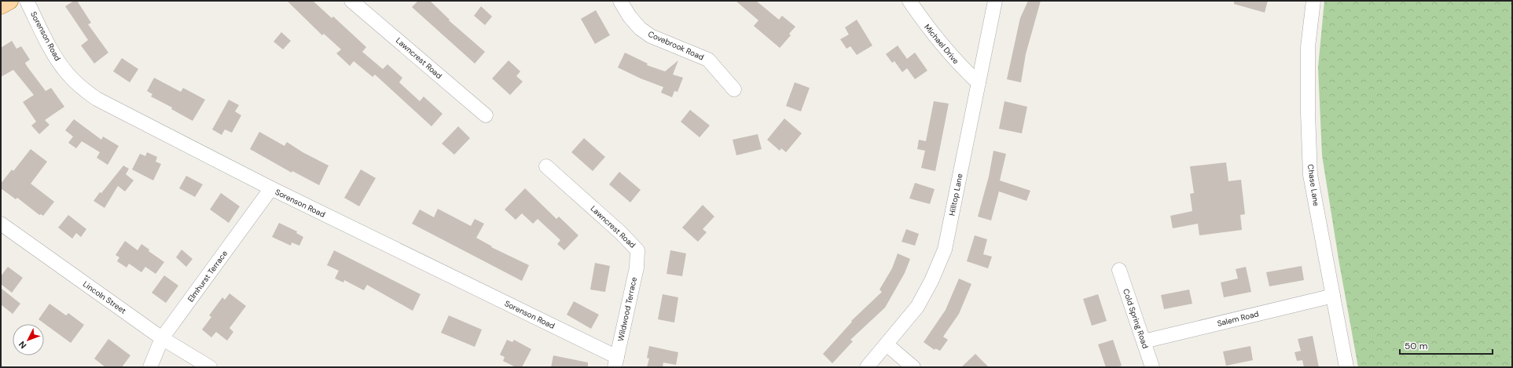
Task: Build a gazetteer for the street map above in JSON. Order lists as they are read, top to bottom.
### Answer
{
  "streets": {
    "street": [
      "Sorenson Road",
      "Michael Drive",
      "Covebrook Road",
      "Lawncrest Road",
      "Chase Lane",
      "Hilltop Lane",
      "Elmhurst Terrace",
      "Lincoln Street",
      "Wildwood Terrace",
      "Cold Spring Road",
      "Salem Road"
    ]
  },
  "crossings": [
    ["Sorenson Road", "Elmhurst Terrace"],
    ["Sorenson Road", "Wildwood Terrace"],
    ["Michael Drive", "Hilltop Lane"],
    ["Lawncrest Road", "Wildwood Terrace"],
    ["Chase Lane", "Salem Road"],
    ["Elmhurst Terrace", "Lincoln Street"],
    ["Cold Spring Road", "Salem Road"]
  ],
  "scale_bar": "50 m",
  "north": "bottom left"
}
